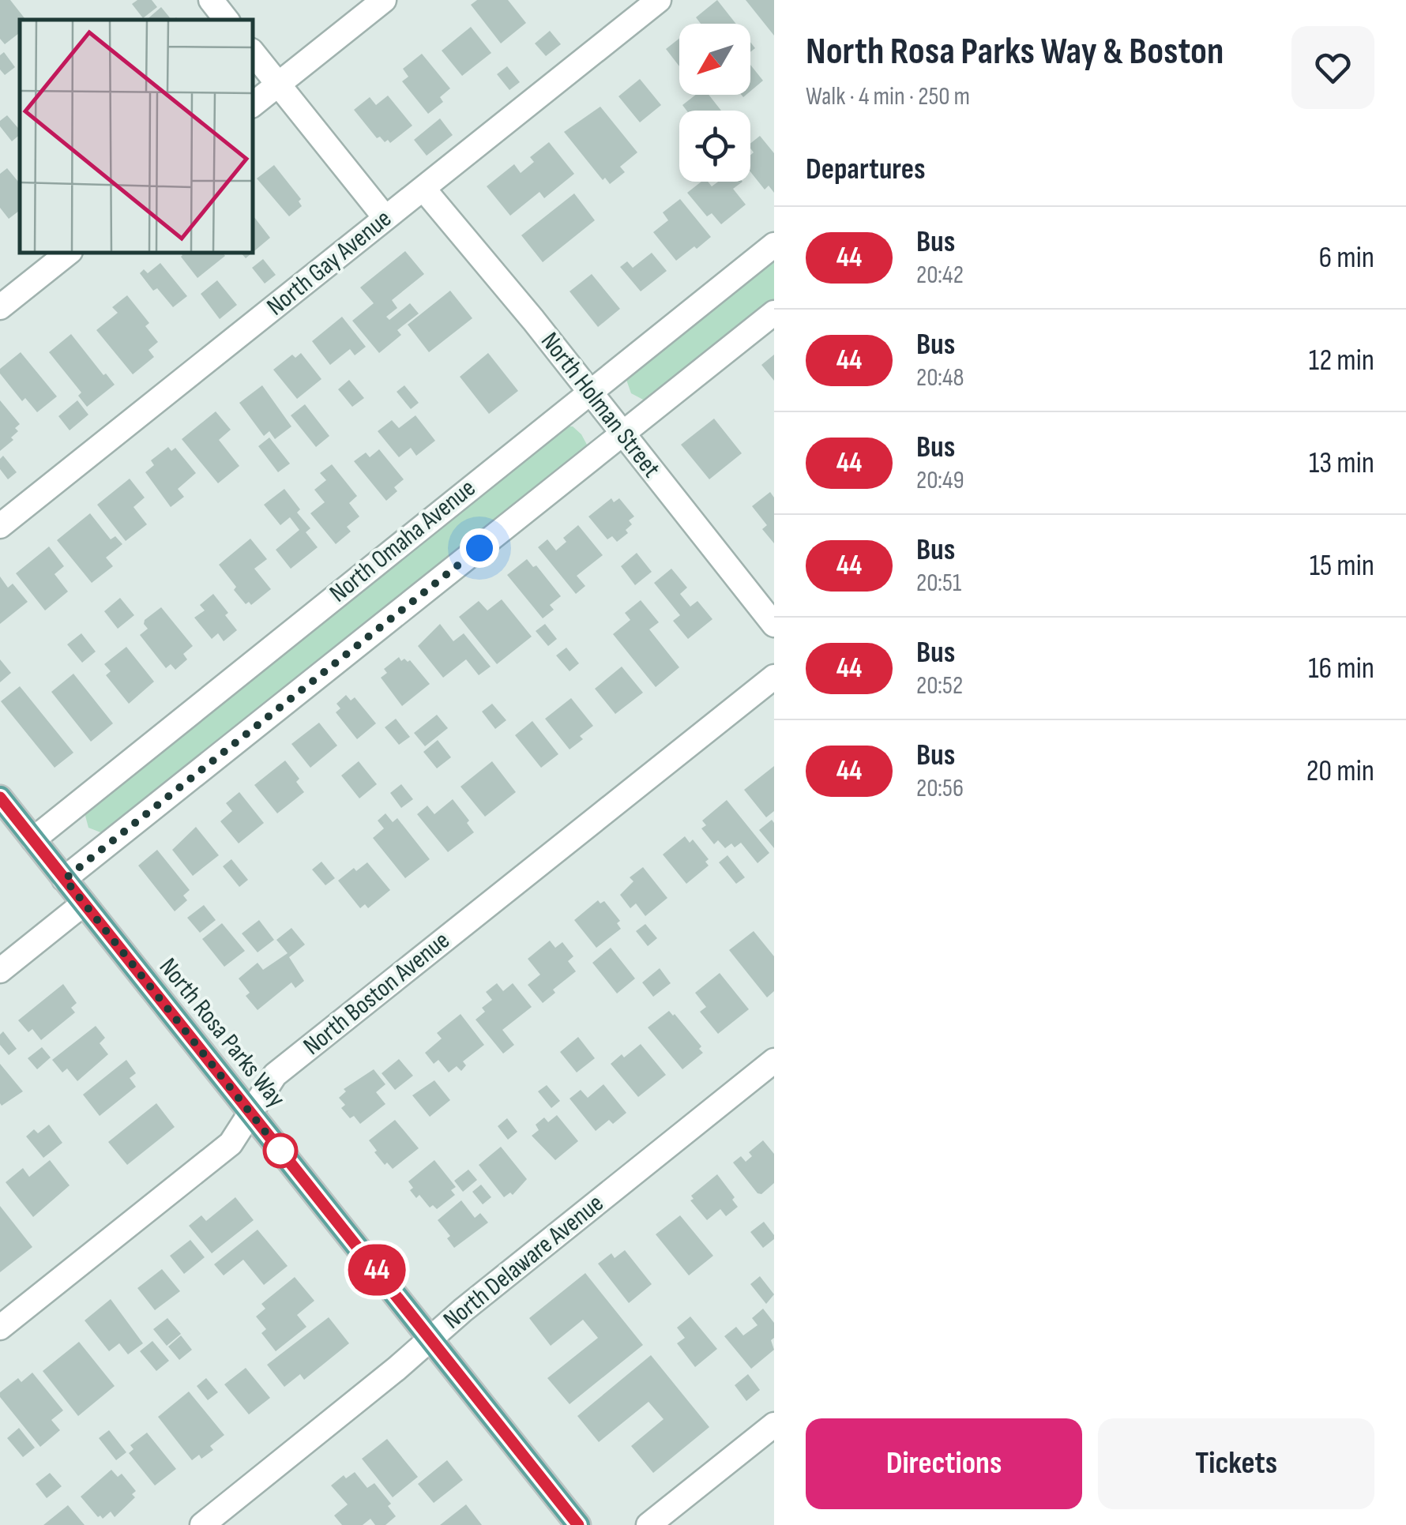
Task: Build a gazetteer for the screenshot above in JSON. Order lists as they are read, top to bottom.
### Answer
{
  "streets": {
    "main road": ["North Rosa Parks Way"],
    "street": [
      "North Gay Avenue",
      "North Holman Street",
      "North Omaha Avenue",
      "North Boston Avenue",
      "North Delaware Avenue"
    ]
  },
  "crossings": [
    ["North Gay Avenue", "North Holman Street"],
    ["North Holman Street", "North Omaha Avenue"],
    ["North Omaha Avenue", "North Rosa Parks Way"],
    ["North Boston Avenue", "North Rosa Parks Way"],
    ["North Rosa Parks Way", "North Delaware Avenue"]
  ],
  "lines": ["bus line 44"],
  "north": "bottom left",
  "page": {
    "on_map": "44",
    "heading": [
      ["North Rosa Parks Way & Boston", "Walk · 4 min · 250 m"],
      "Departures"
    ],
    "list": [
      {
        "mark": "44",
        "name": "Bus",
        "note": "20:42",
        "value": "6 min"
      },
      {
        "mark": "44",
        "name": "Bus",
        "note": "20:48",
        "value": "12 min"
      },
      {
        "mark": "44",
        "name": "Bus",
        "note": "20:49",
        "value": "13 min"
      },
      {
        "mark": "44",
        "name": "Bus",
        "note": "20:51",
        "value": "15 min"
      },
      {
        "mark": "44",
        "name": "Bus",
        "note": "20:52",
        "value": "16 min"
      },
      {
        "mark": "44",
        "name": "Bus",
        "note": "20:56",
        "value": "20 min"
      }
    ],
    "buttons": ["Directions", "Tickets"]
  }
}
